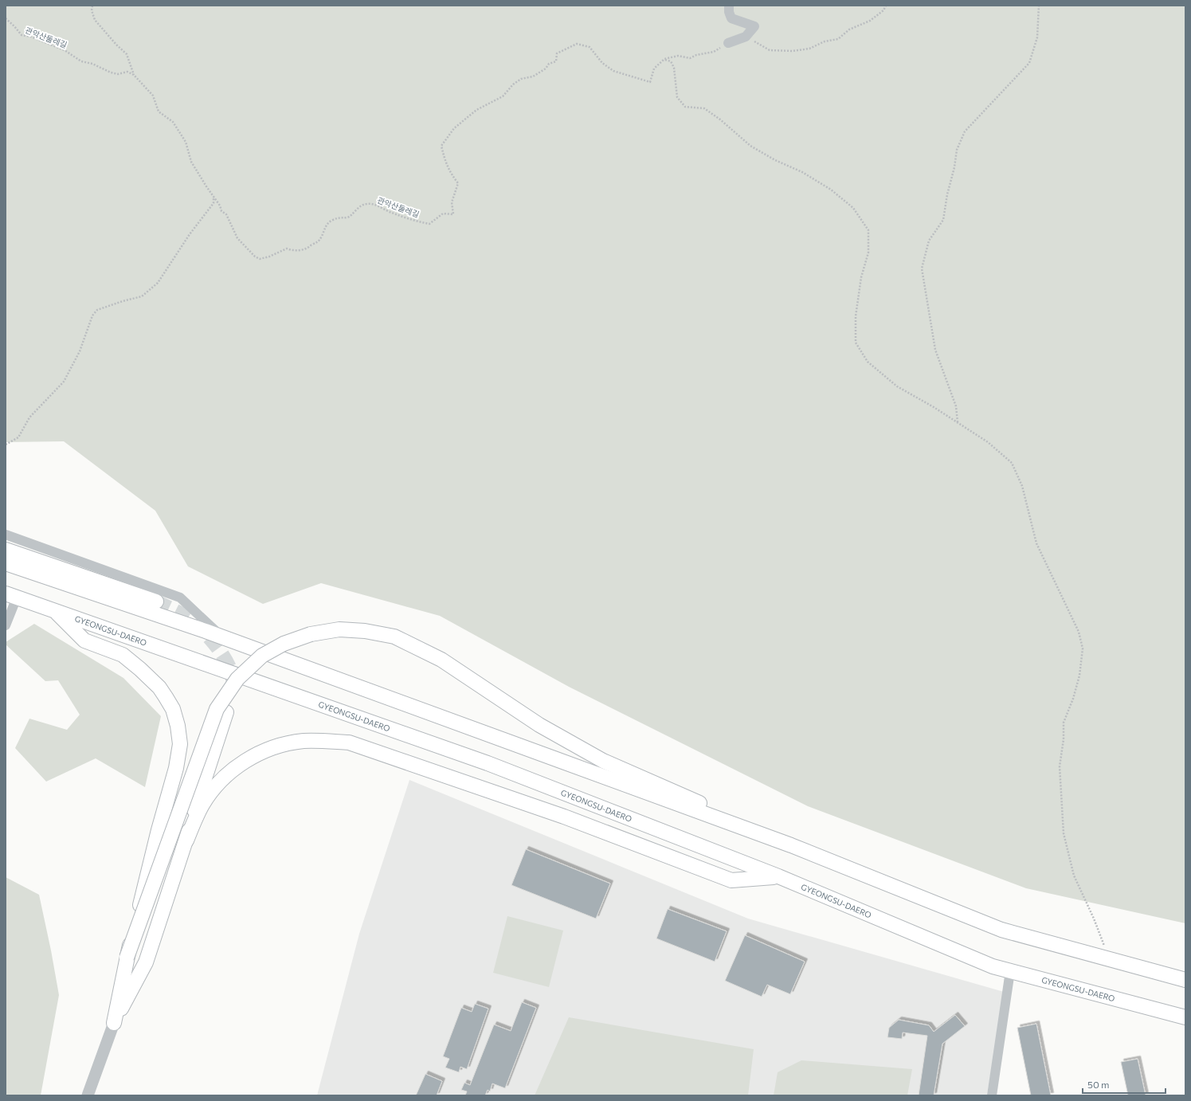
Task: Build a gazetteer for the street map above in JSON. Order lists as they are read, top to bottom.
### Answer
{
  "streets": {
    "main road": ["GYEONGSU-DAERO"],
    "path": ["관악산둘레길"]
  },
  "scale_bar": "50 m"
}
